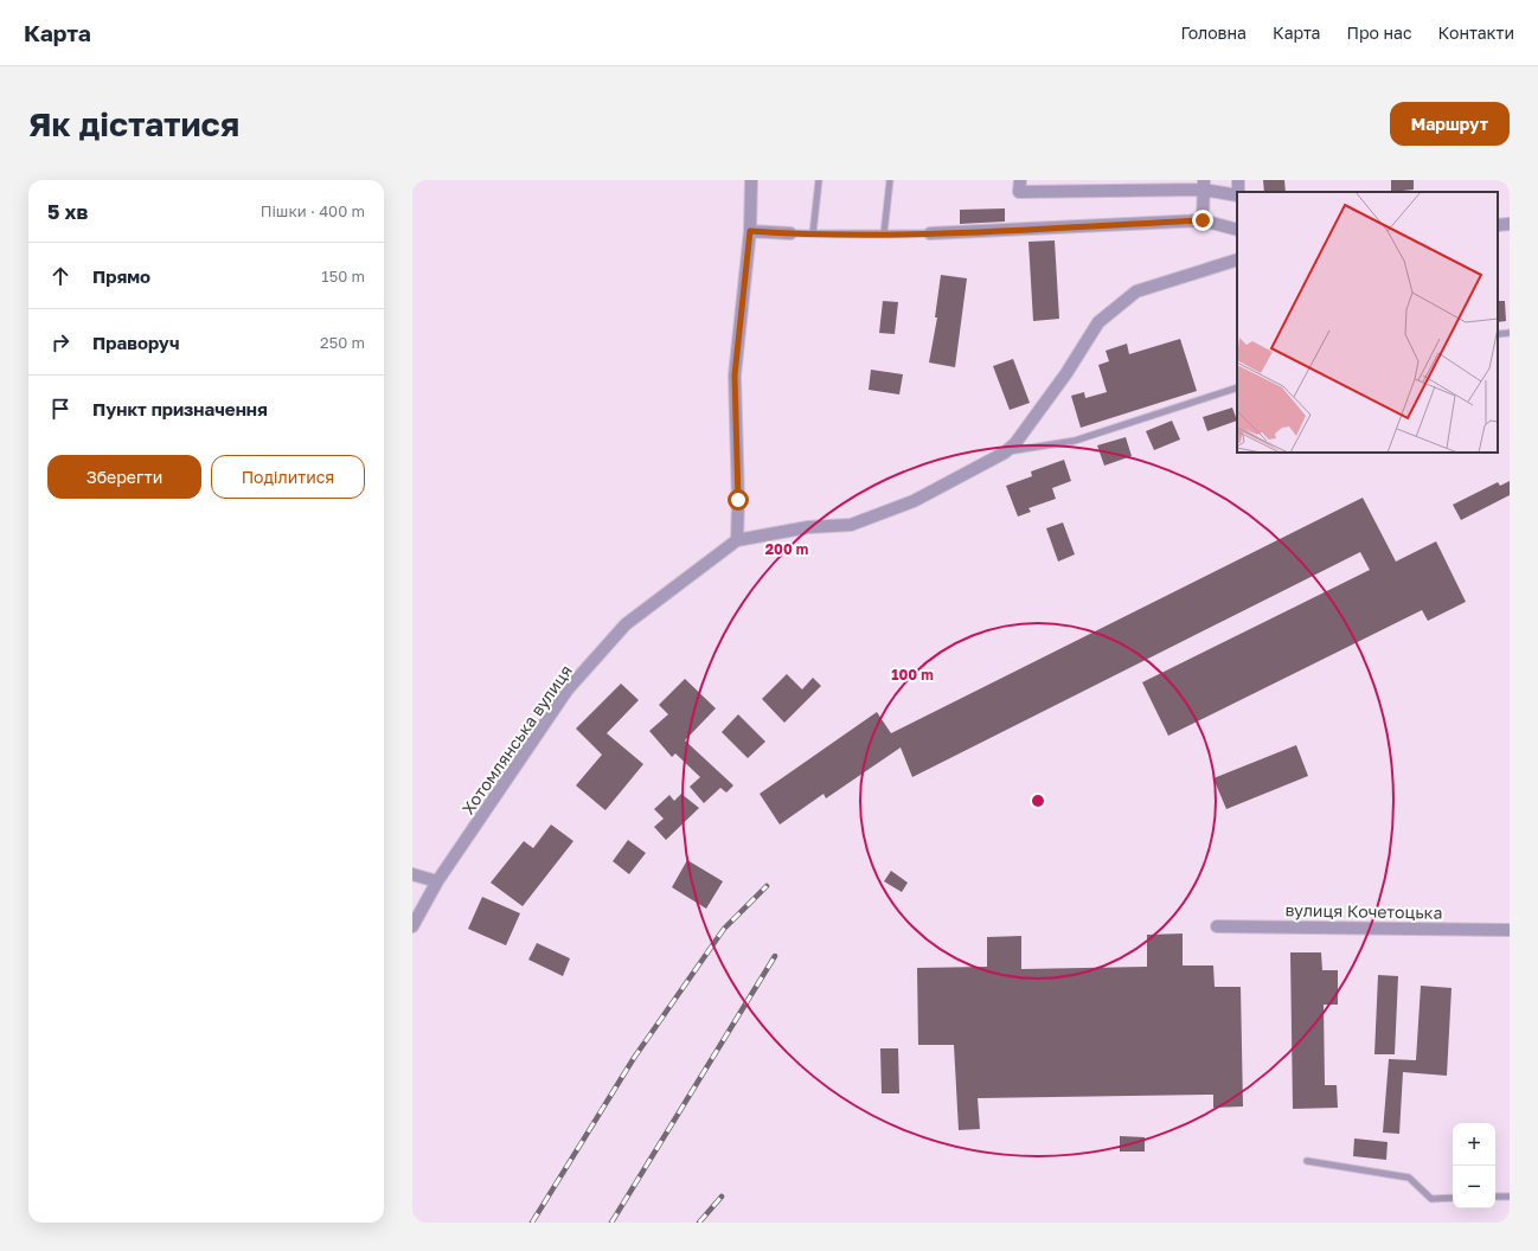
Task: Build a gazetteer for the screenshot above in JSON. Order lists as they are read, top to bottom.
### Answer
{
  "streets": {
    "street": ["Хотомлянська вулиця", "вулиця Кочетоцька"]
  },
  "page": {
    "header": "Карта",
    "nav": [
      "Головна",
      "Карта",
      "Про нас",
      "Контакти"
    ],
    "buttons": [
      "Маршрут",
      ["Зберегти", "Поділитися"]
    ],
    "title": "Як дістатися",
    "heading": ["5 хв", "Пішки · 400 m"],
    "list": [
      ["Прямо", "150 m"],
      ["Праворуч", "250 m"],
      "Пункт призначення"
    ],
    "map_buttons": ["+", "−"]
  },
  "rings": ["200 m", "100 m"]
}
